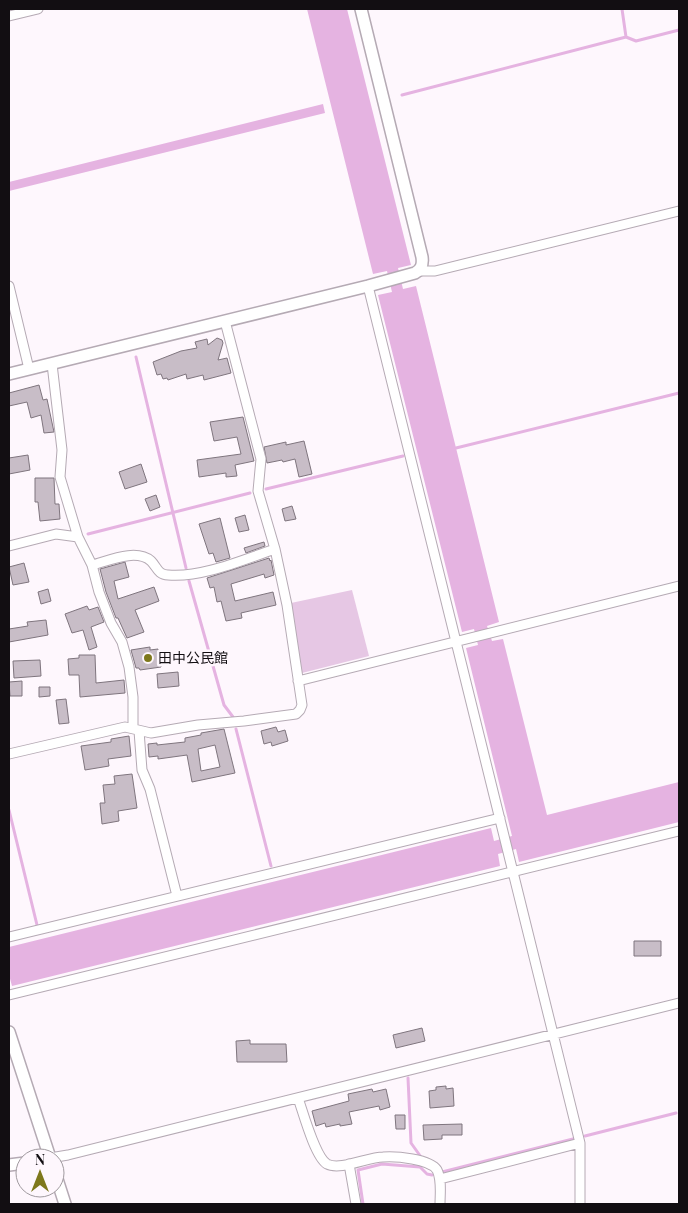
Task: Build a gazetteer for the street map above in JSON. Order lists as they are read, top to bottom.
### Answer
{
  "places": ["田中公民館"],
  "north": "top"
}
